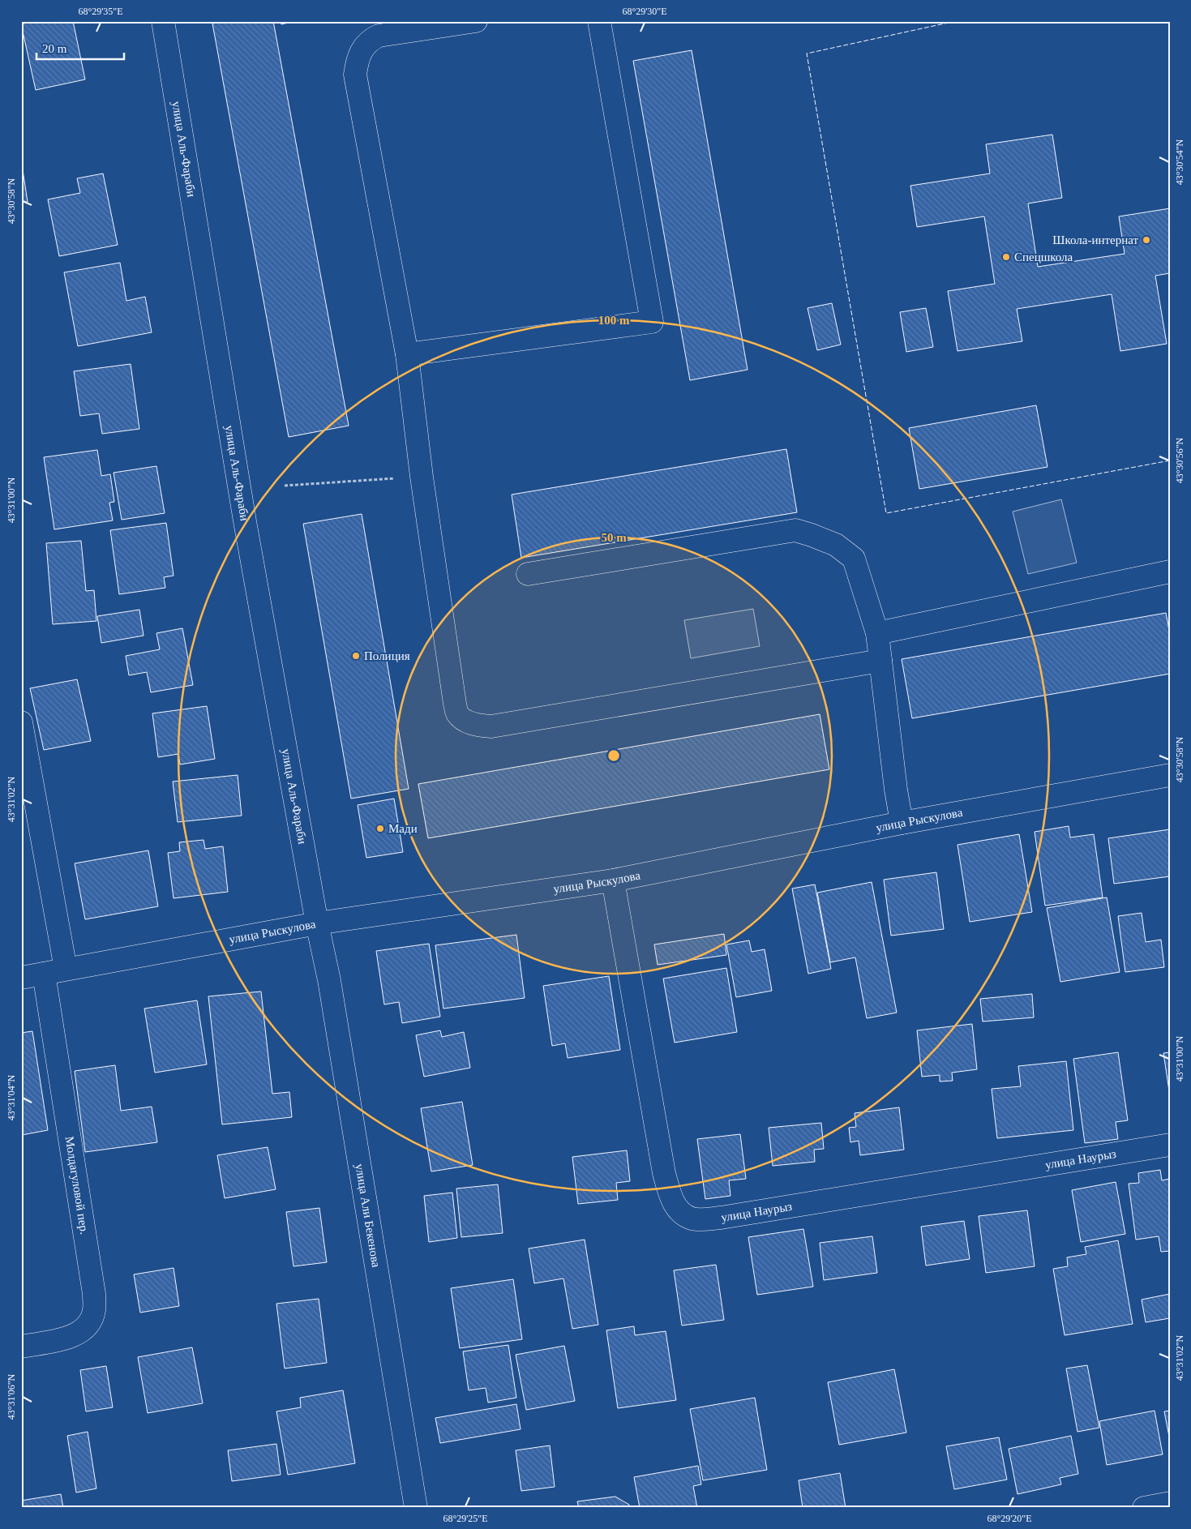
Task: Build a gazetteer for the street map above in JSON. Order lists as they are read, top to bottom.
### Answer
{
  "streets": {
    "street": [
      "улица Аль-Фараби",
      "улица Рыскулова",
      "улица Наурыз",
      "Молдагуловой пер.",
      "улица Али Бекенова"
    ]
  },
  "crossings": [
    ["улица Аль-Фараби", "улица Рыскулова"],
    ["улица Аль-Фараби", "улица Али Бекенова"],
    ["улица Рыскулова", "улица Наурыз"],
    ["улица Рыскулова", "Молдагуловой пер."],
    ["улица Рыскулова", "улица Али Бекенова"]
  ],
  "places": [
    "Школа-интернат",
    "Спецшкола",
    "Полиция",
    "Мади"
  ],
  "scale_bar": "20 m",
  "coordinates": [
    "68°29'35\"E",
    "68°29'30\"E",
    "43°30'54\"N",
    "43°30'58\"N",
    "43°30'56\"N",
    "43°31'00\"N",
    "43°31'02\"N",
    "43°31'04\"N",
    "43°31'06\"N",
    "68°29'25\"E",
    "68°29'20\"E"
  ],
  "rings": ["100 m", "50 m"]
}
